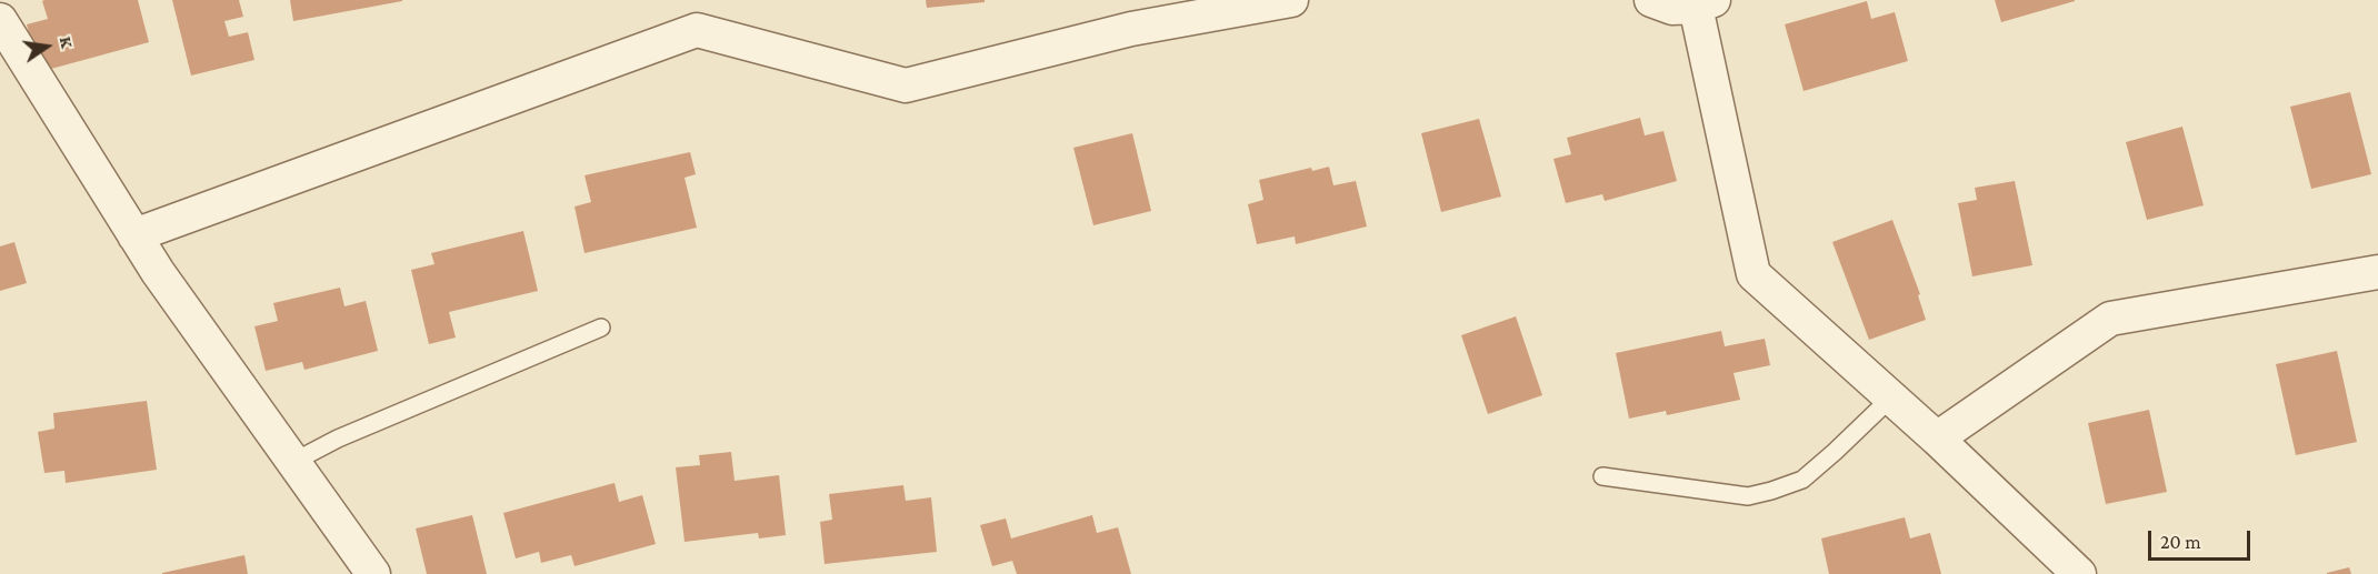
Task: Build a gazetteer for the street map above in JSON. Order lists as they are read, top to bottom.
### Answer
{
  "scale_bar": "20 m",
  "north": "right"
}
